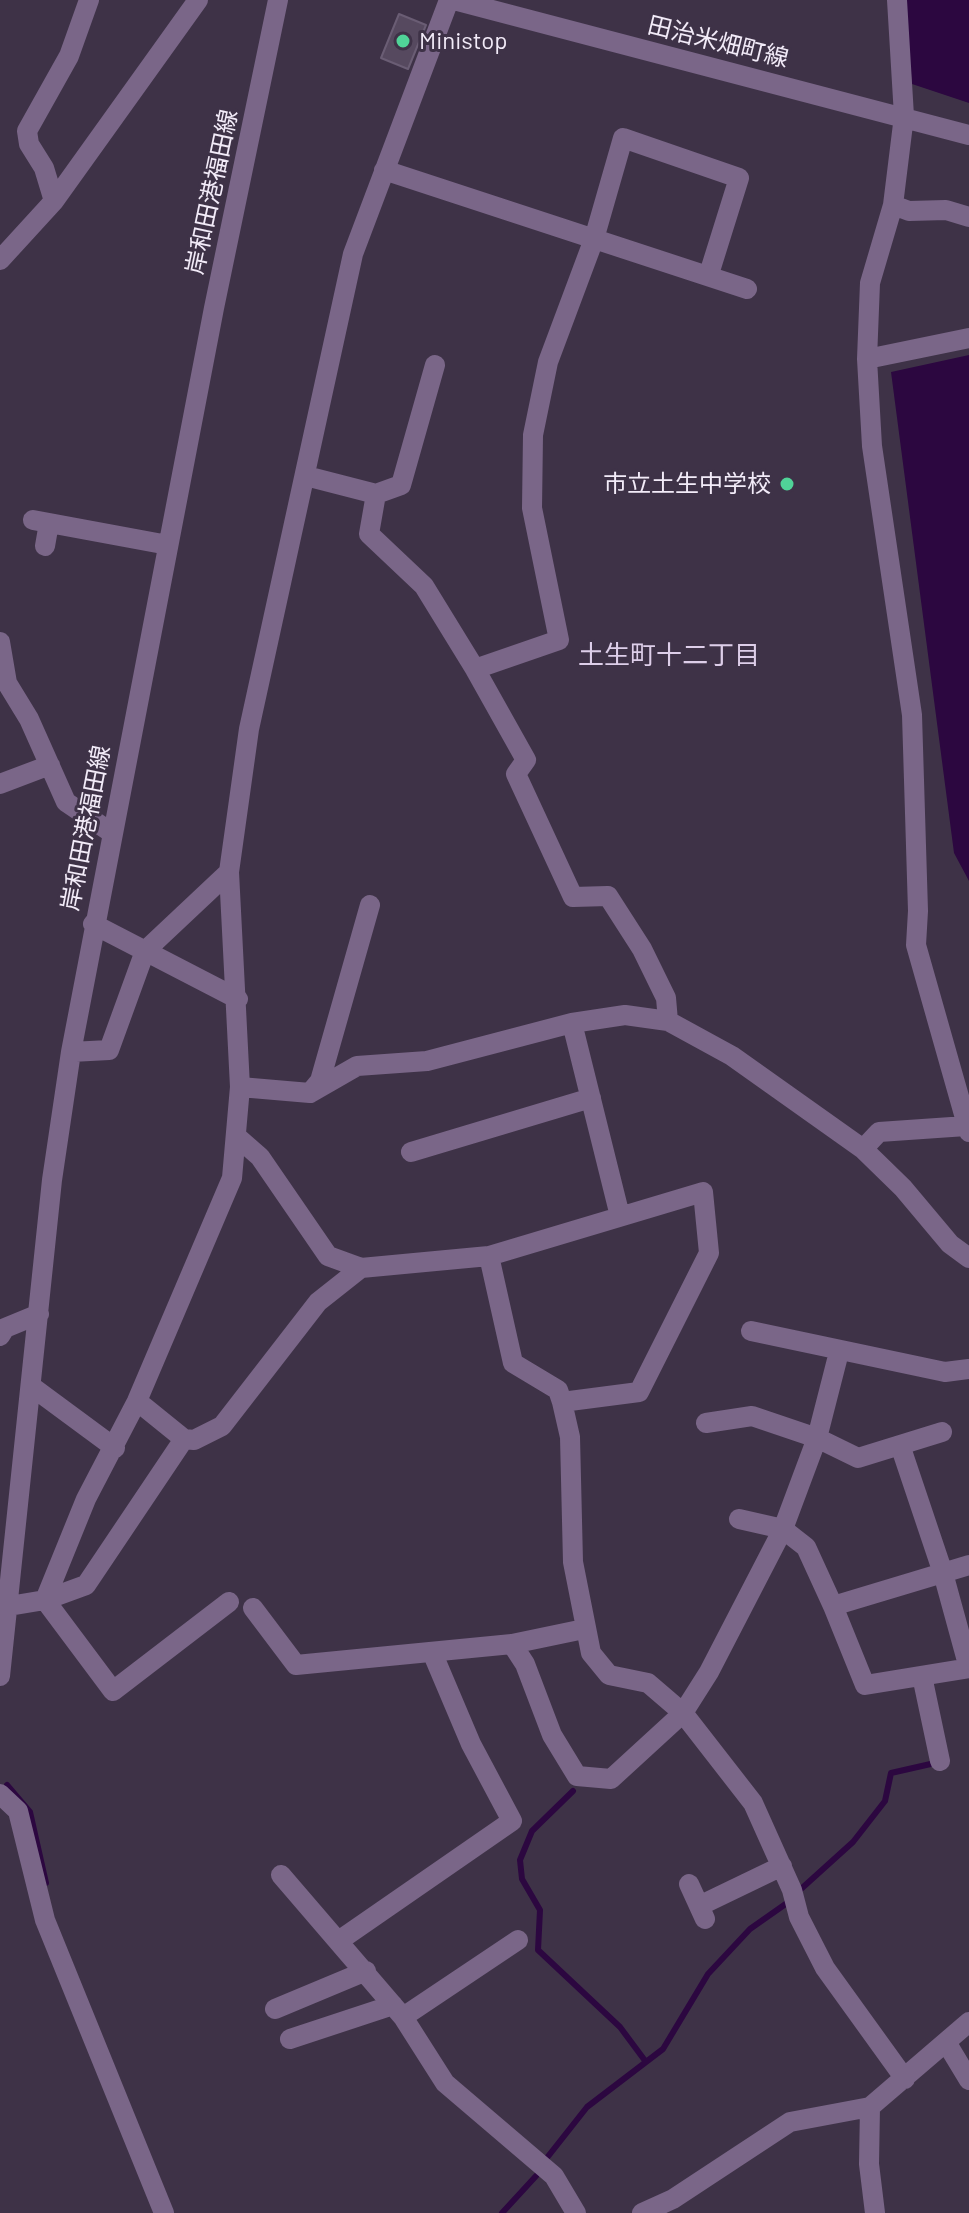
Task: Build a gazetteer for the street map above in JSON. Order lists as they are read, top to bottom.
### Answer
{
  "streets": {
    "street": ["田治米畑町線", "岸和田港福田線"]
  },
  "districts": ["土生町十二丁目"],
  "places": ["Ministop", "市立土生中学校"]
}
